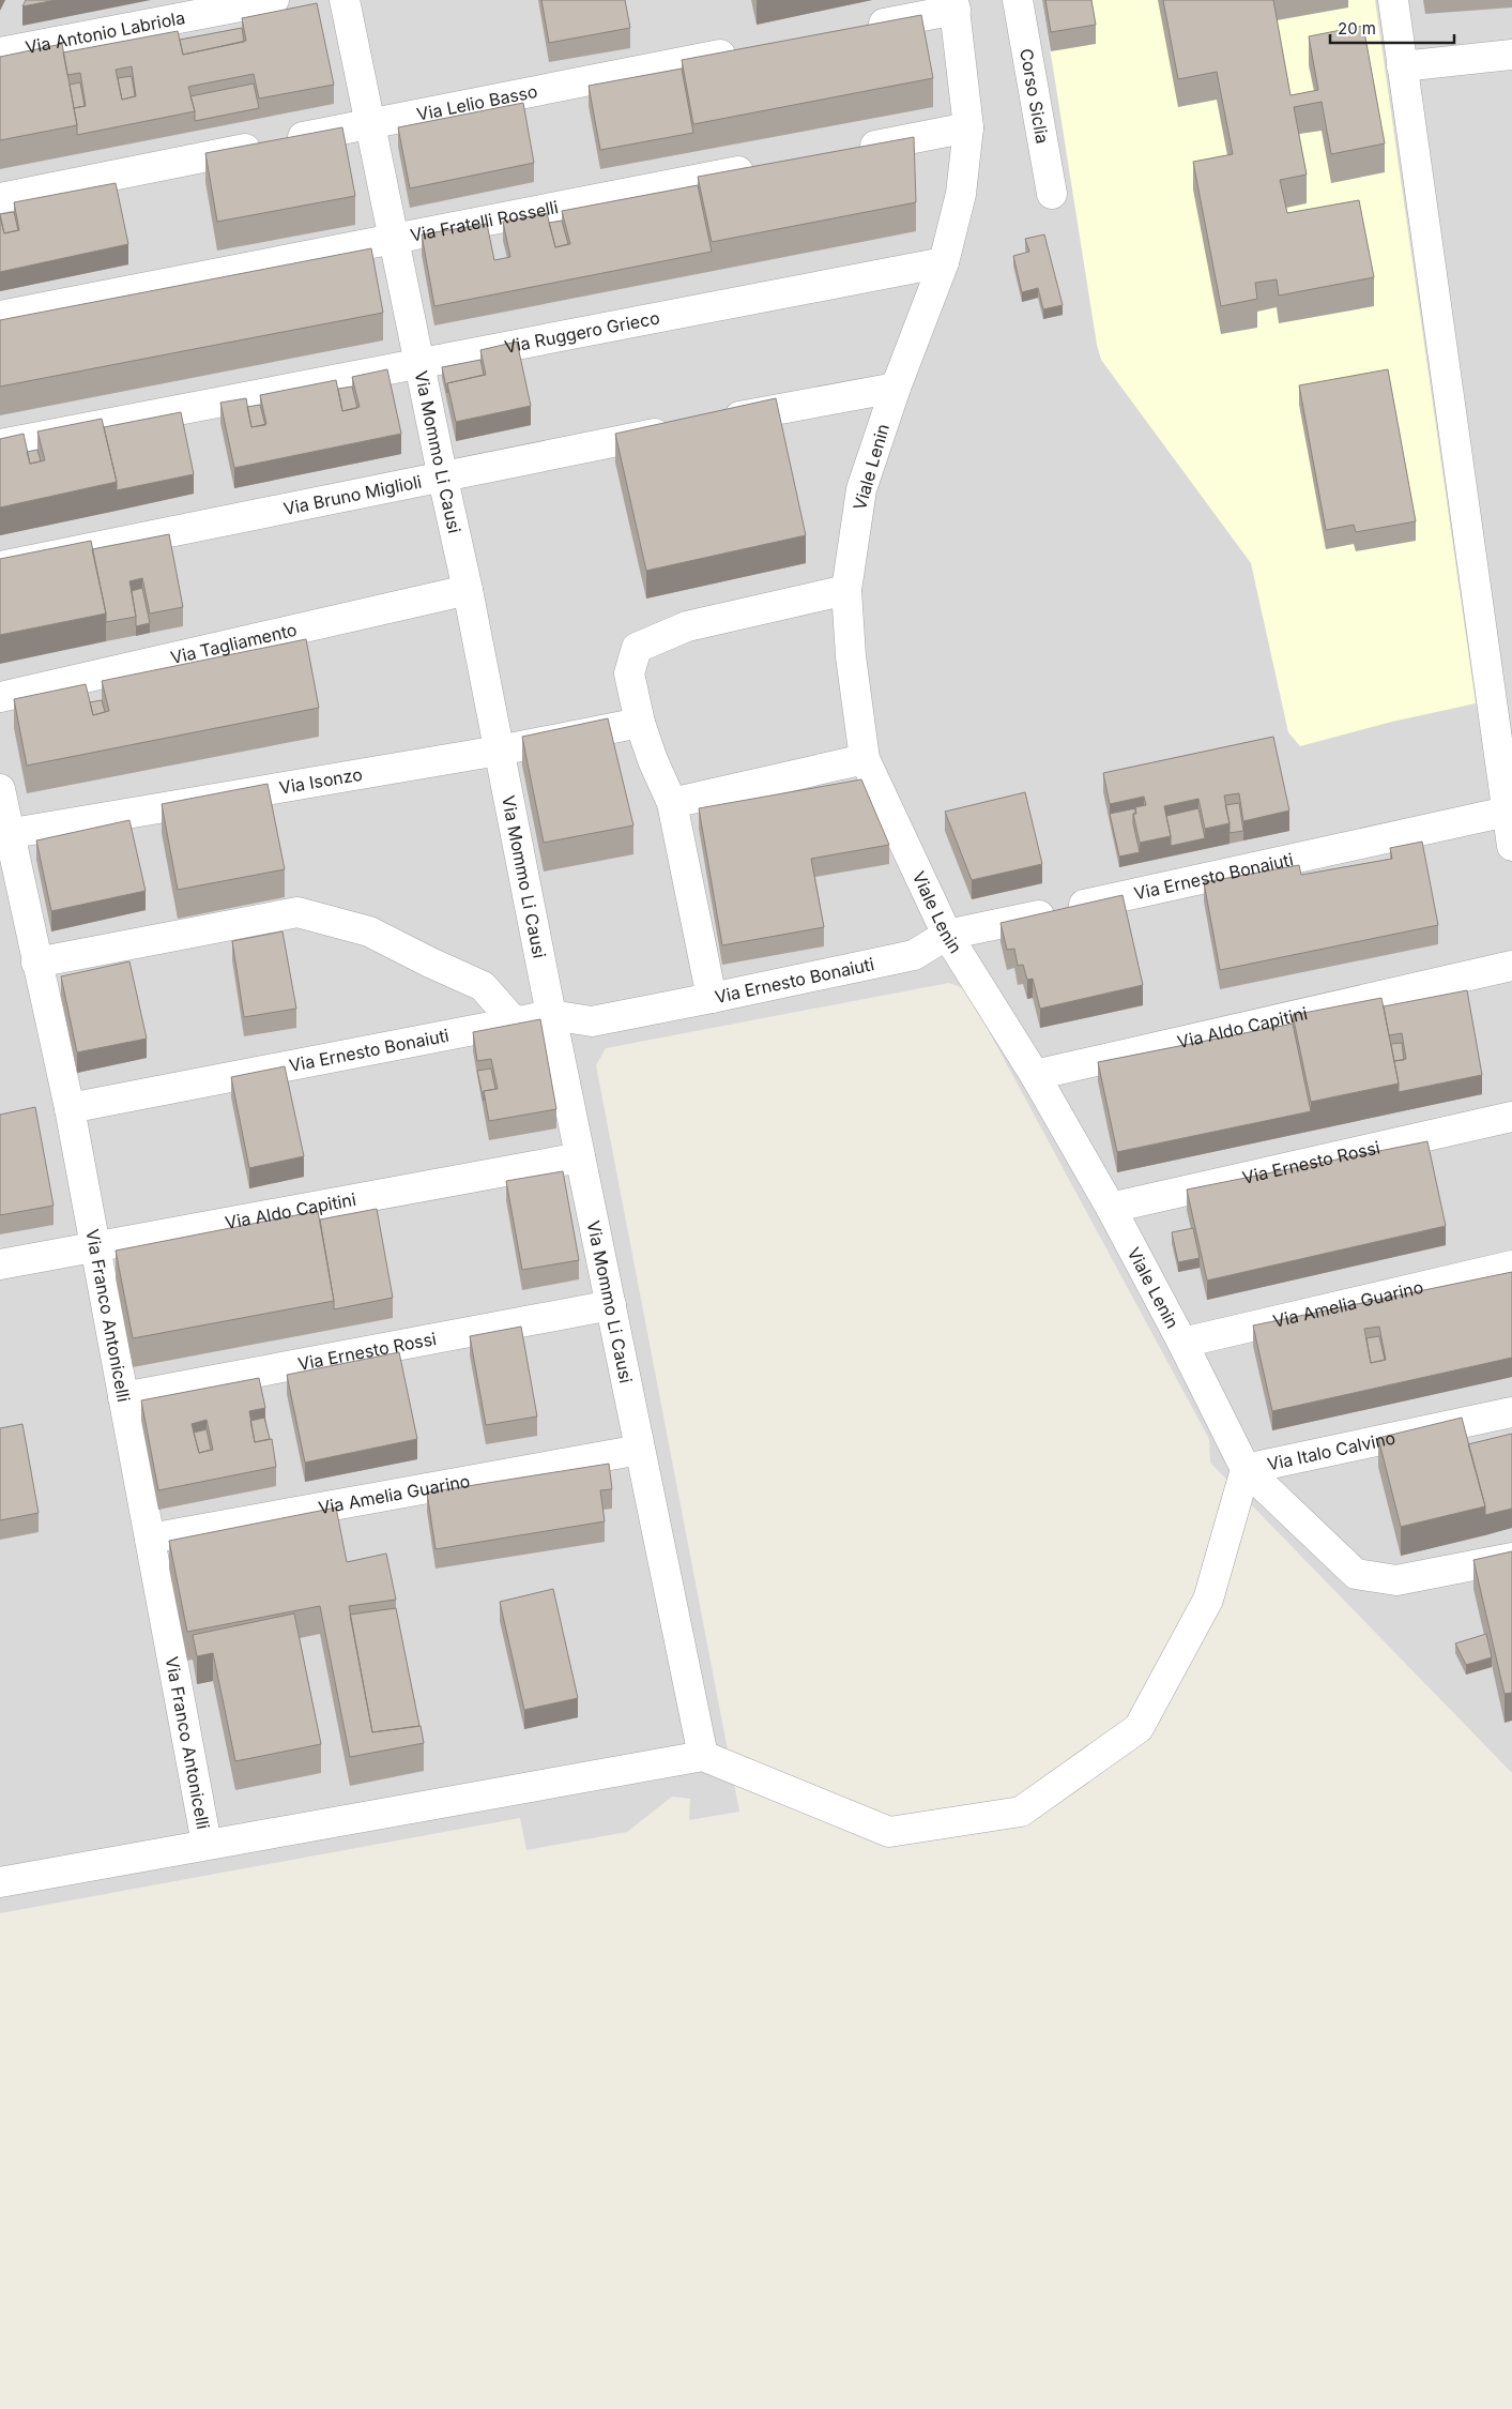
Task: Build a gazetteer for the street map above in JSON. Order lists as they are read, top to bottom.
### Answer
{
  "streets": {
    "street": [
      "Via Antonio Labriola",
      "Corso Siclia",
      "Via Lelio Basso",
      "Via Fratelli Rosselli",
      "Via Ruggero Grieco",
      "Via Mommo Li Causi",
      "Viale Lenin",
      "Via Bruno Miglioli",
      "Via Tagliamento",
      "Via Isonzo",
      "Via Ernesto Bonaiuti",
      "Via Aldo Capitini",
      "Via Ernesto Rossi",
      "Via Amelia Guarino",
      "Via Franco Antonicelli",
      "Via Italo Calvino"
    ]
  },
  "crossings": [
    ["Via Lelio Basso", "Via Mommo Li Causi"],
    ["Via Fratelli Rosselli", "Via Mommo Li Causi"],
    ["Via Ruggero Grieco", "Via Mommo Li Causi"],
    ["Via Ruggero Grieco", "Viale Lenin"],
    ["Via Mommo Li Causi", "Via Bruno Miglioli"],
    ["Via Mommo Li Causi", "Via Tagliamento"],
    ["Via Mommo Li Causi", "Via Isonzo"],
    ["Via Mommo Li Causi", "Via Ernesto Bonaiuti"],
    ["Via Mommo Li Causi", "Via Aldo Capitini"],
    ["Via Mommo Li Causi", "Via Ernesto Rossi"],
    ["Via Mommo Li Causi", "Via Amelia Guarino"],
    ["Viale Lenin", "Via Ernesto Bonaiuti"],
    ["Viale Lenin", "Via Aldo Capitini"],
    ["Viale Lenin", "Via Ernesto Rossi"],
    ["Viale Lenin", "Via Amelia Guarino"],
    ["Viale Lenin", "Via Italo Calvino"],
    ["Via Isonzo", "Via Franco Antonicelli"],
    ["Via Ernesto Bonaiuti", "Via Franco Antonicelli"],
    ["Via Aldo Capitini", "Via Franco Antonicelli"],
    ["Via Ernesto Rossi", "Via Franco Antonicelli"],
    ["Via Amelia Guarino", "Via Franco Antonicelli"]
  ],
  "scale_bar": "20 m"
}
